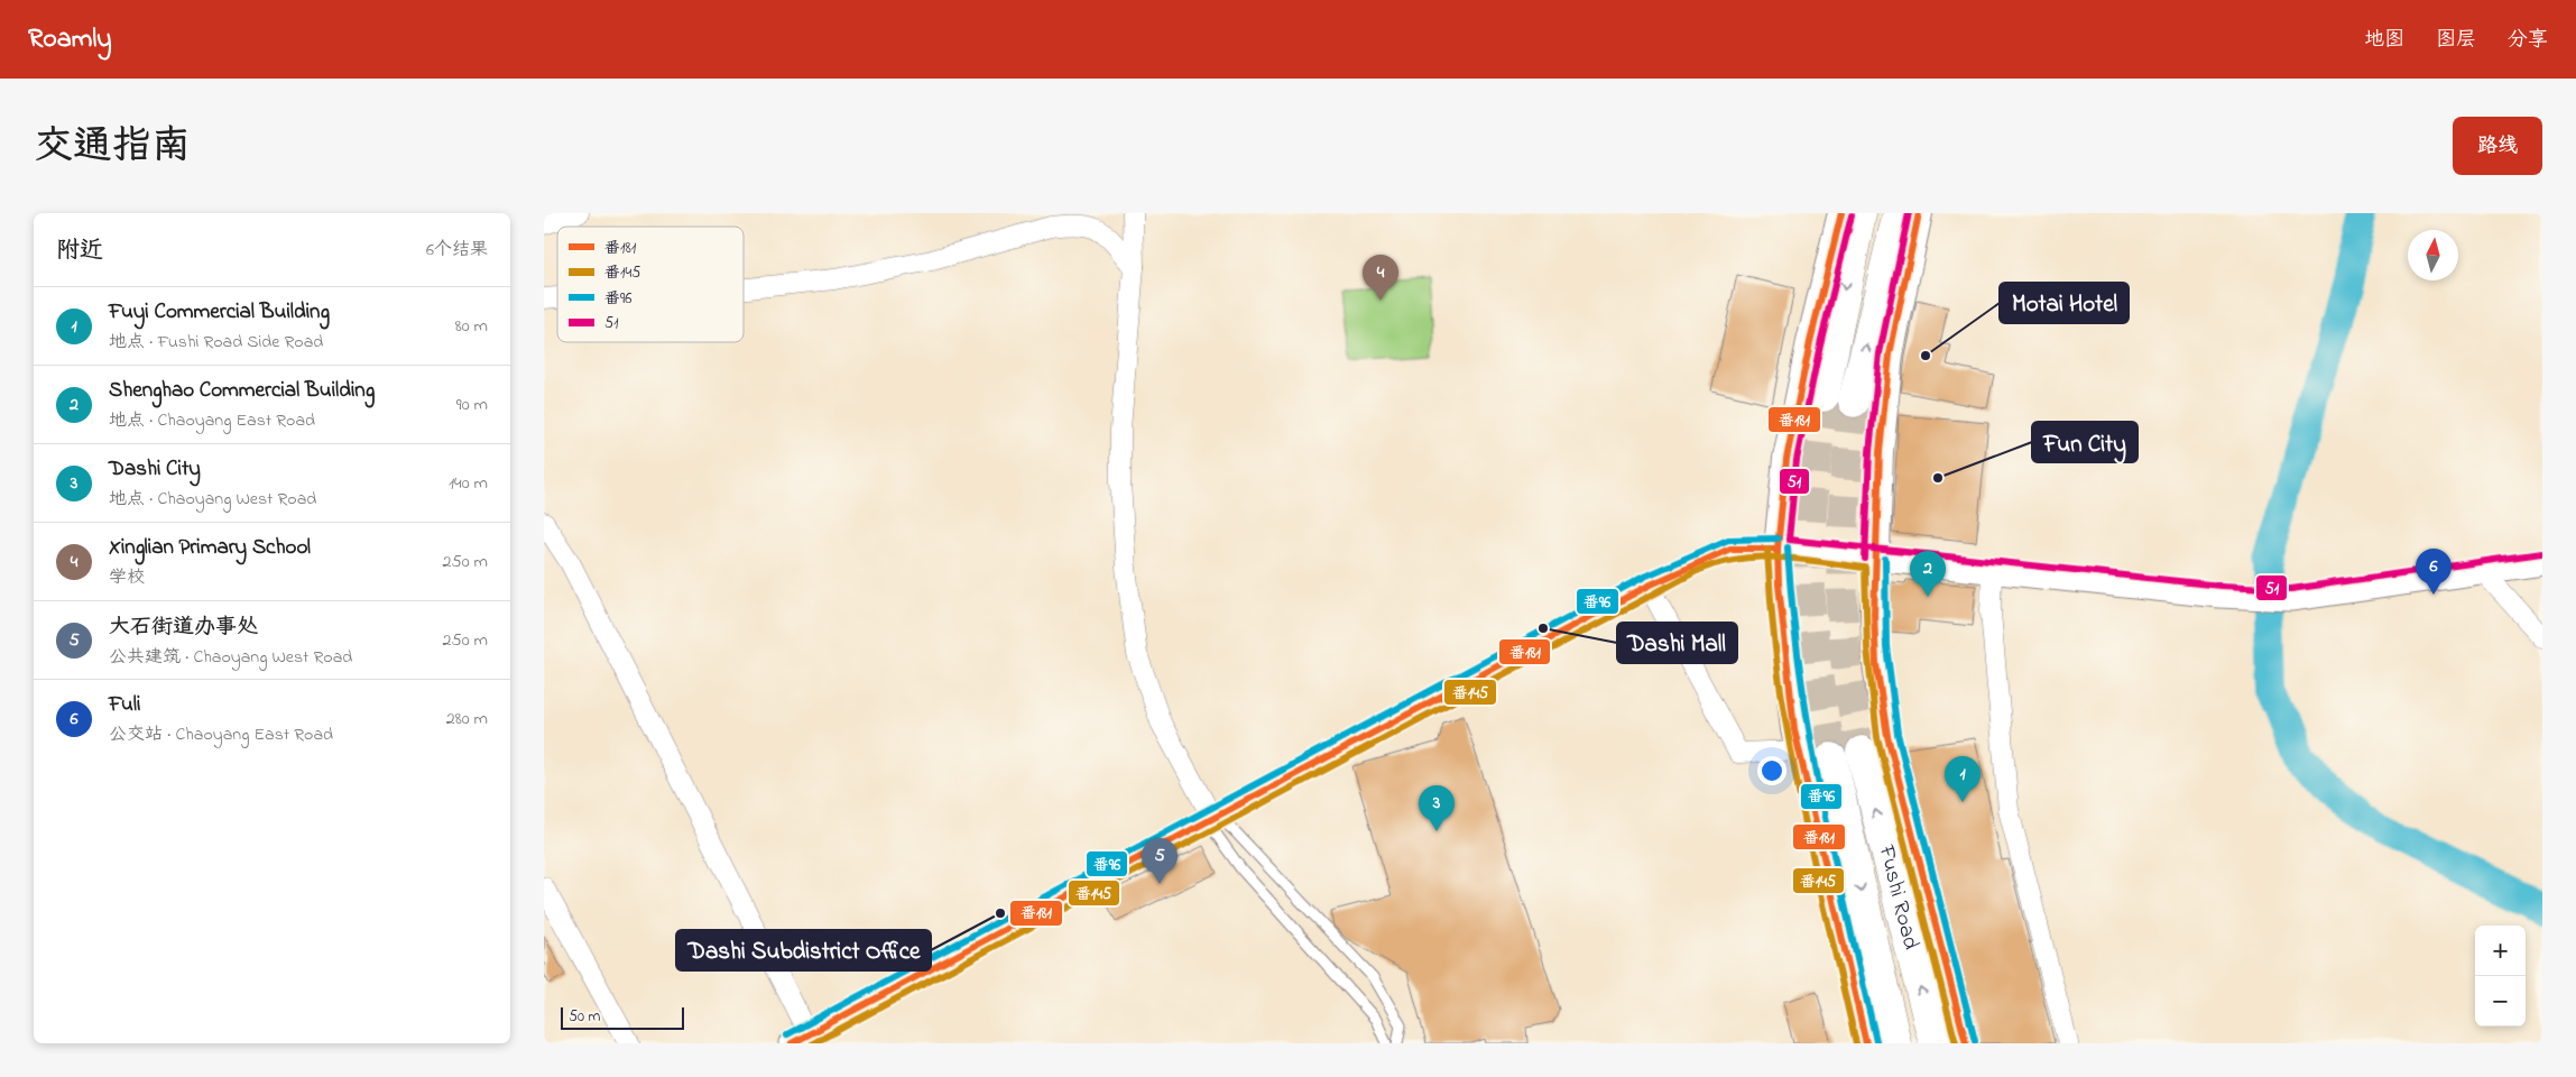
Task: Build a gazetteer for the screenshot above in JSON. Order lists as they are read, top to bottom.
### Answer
{
  "streets": {
    "highway": ["Fushi Road"]
  },
  "places": [
    "Motai Hotel",
    "Fun City",
    "Dashi Mall",
    "Dashi Subdistrict Office"
  ],
  "lines": [
    "transit line 番181",
    "transit line 51",
    "transit line 番96",
    "transit line 番145"
  ],
  "legend": [
    "番181",
    "番145",
    "番96",
    "51"
  ],
  "scale_bar": "50 m",
  "north": "top",
  "page": {
    "header": "Roamly",
    "nav": ["地图", "图层", "分享"],
    "title": "交通指南",
    "buttons": "路线",
    "heading": ["附近", "6个结果"],
    "pins": [
      "4",
      "6",
      "2",
      "1",
      "3",
      "5"
    ],
    "list": [
      {
        "mark": "1",
        "name": "Fuyi Commercial Building",
        "note": "地点 · Fushi Road Side Road",
        "value": "80 m"
      },
      {
        "mark": "2",
        "name": "Shenghao Commercial Building",
        "note": "地点 · Chaoyang East Road",
        "value": "90 m"
      },
      {
        "mark": "3",
        "name": "Dashi City",
        "note": "地点 · Chaoyang West Road",
        "value": "140 m"
      },
      {
        "mark": "4",
        "name": "Xinglian Primary School",
        "note": "学校",
        "value": "250 m"
      },
      {
        "mark": "5",
        "name": "大石街道办事处",
        "note": "公共建筑 · Chaoyang West Road",
        "value": "250 m"
      },
      {
        "mark": "6",
        "name": "Fuli",
        "note": "公交站 · Chaoyang East Road",
        "value": "280 m"
      }
    ],
    "map_buttons": ["+", "−"],
    "scale": "50 m"
  }
}
